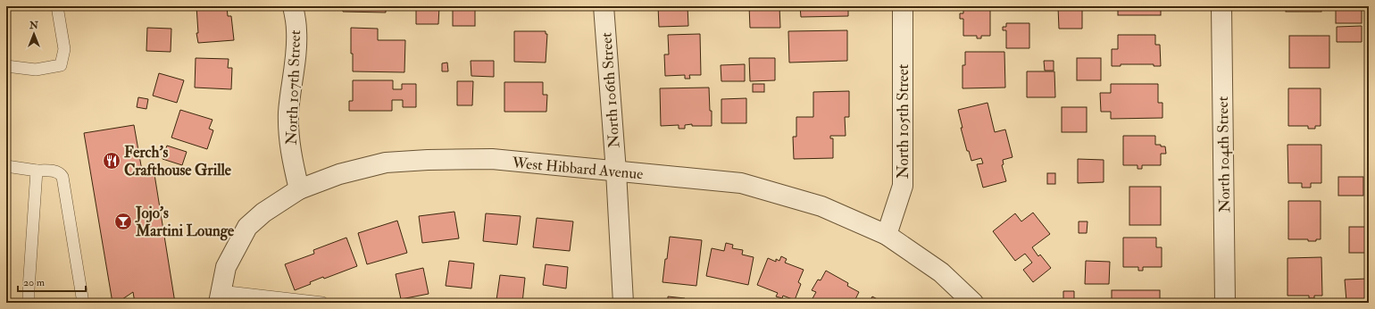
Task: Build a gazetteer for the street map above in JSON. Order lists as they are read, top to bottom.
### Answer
{
  "streets": {
    "street": [
      "North 107th Street",
      "North 106th Street",
      "North 105th Street",
      "North 104th Street",
      "West Hibbard Avenue"
    ]
  },
  "crossings": [
    ["North 107th Street", "West Hibbard Avenue"],
    ["North 106th Street", "West Hibbard Avenue"],
    ["North 105th Street", "West Hibbard Avenue"]
  ],
  "places": {
    "restaurant": ["Ferch's Crafthouse Grille"],
    "bar": ["Jojo's Martini Lounge"]
  },
  "scale_bar": "20 m",
  "north": "top"
}
